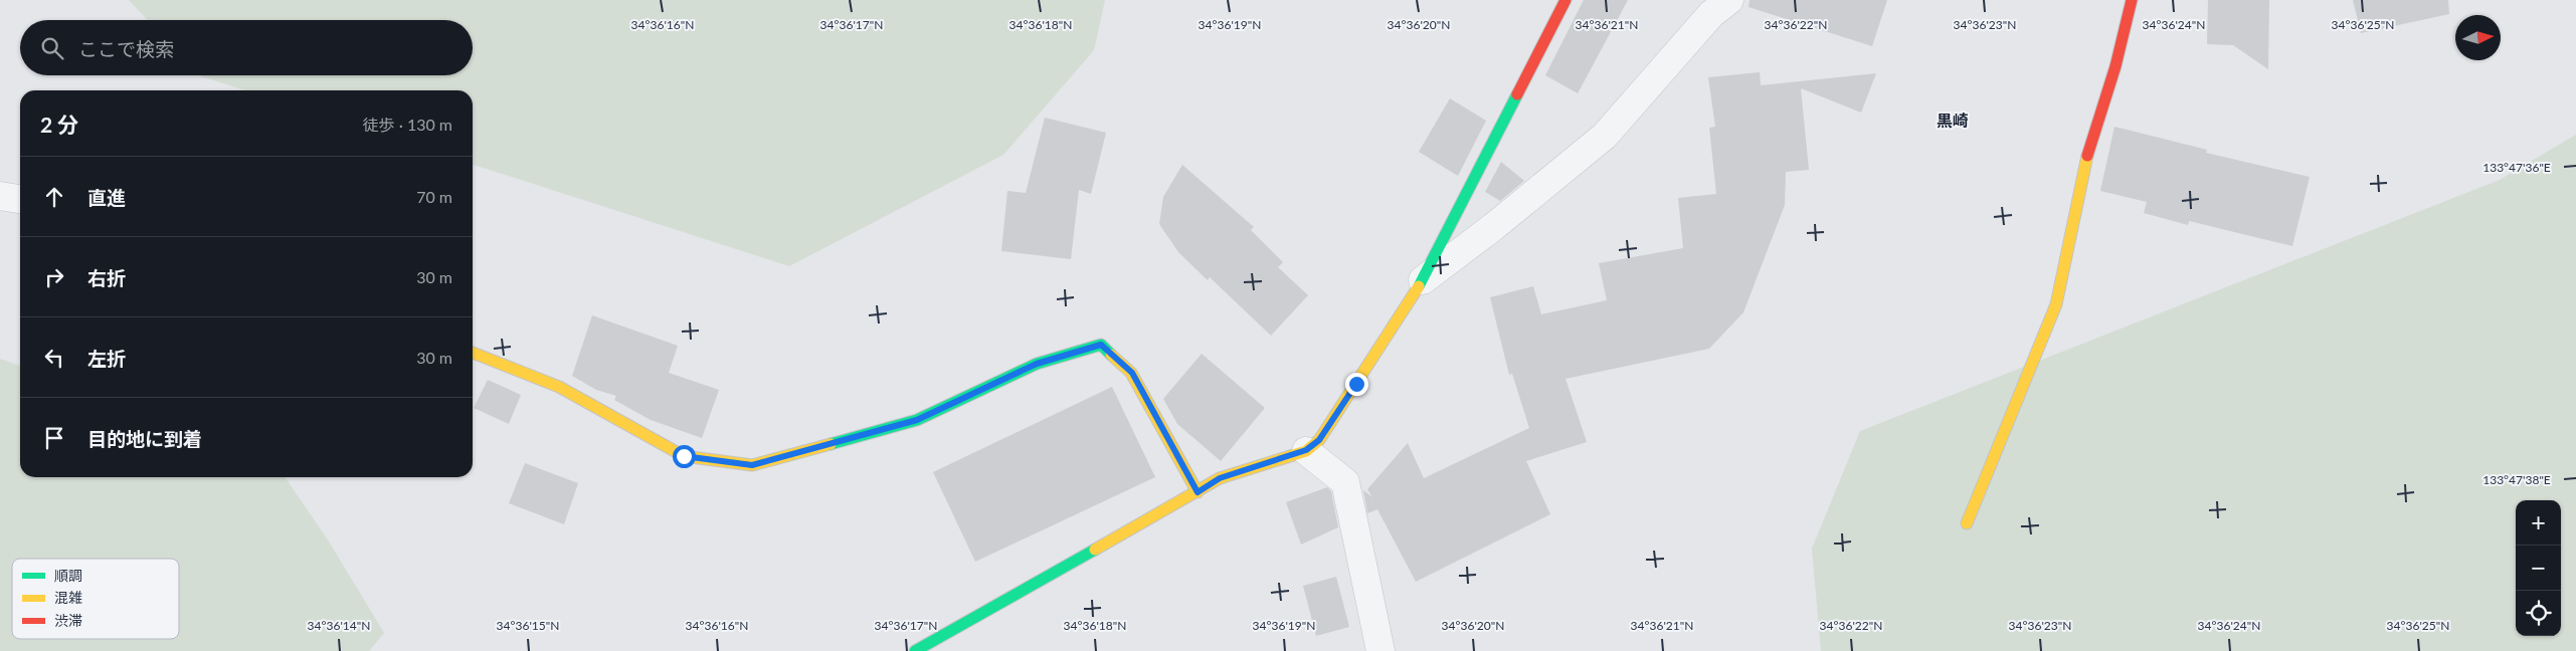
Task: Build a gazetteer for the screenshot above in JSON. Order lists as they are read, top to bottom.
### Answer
{
  "districts": ["黒崎"],
  "legend": ["順調", "混雑", "渋滞"],
  "north": "right",
  "page": {
    "search": "ここで検索",
    "heading": ["2 分", "徒歩 · 130 m"],
    "list": [
      ["直進", "70 m"],
      ["右折", "30 m"],
      ["左折", "30 m"],
      "目的地に到着"
    ],
    "map_buttons": ["+", "−"]
  },
  "coordinates": [
    "34°36'16\"N",
    "34°36'17\"N",
    "34°36'18\"N",
    "34°36'19\"N",
    "34°36'20\"N",
    "34°36'21\"N",
    "34°36'22\"N",
    "34°36'23\"N",
    "34°36'24\"N",
    "34°36'25\"N",
    "133°47'36\"E",
    "133°47'38\"E",
    "34°36'14\"N",
    "34°36'15\"N"
  ]
}
